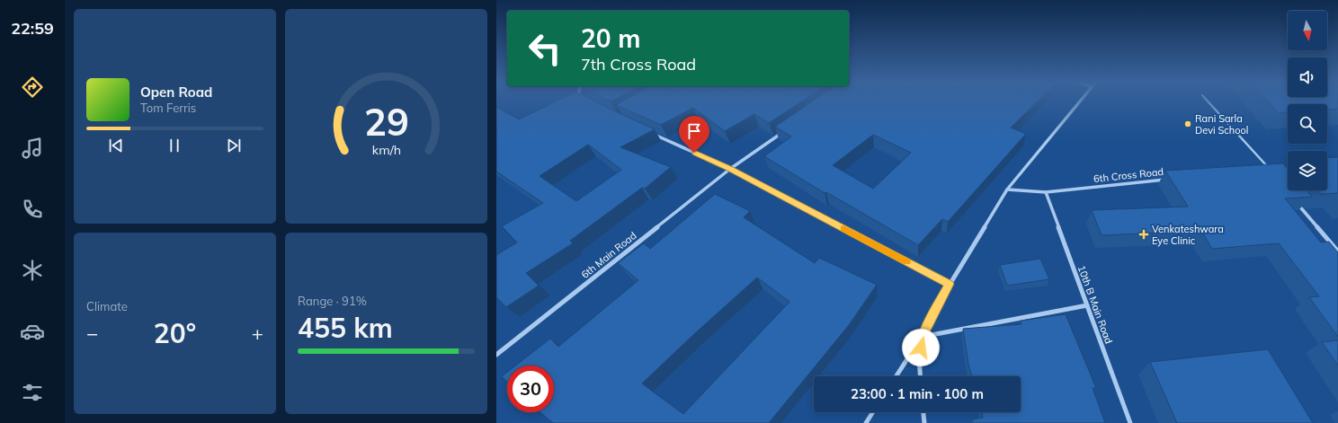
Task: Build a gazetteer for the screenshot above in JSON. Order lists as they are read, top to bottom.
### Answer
{
  "streets": {
    "street": ["6th Cross Road", "6th Main Road", "10th B Main Road"]
  },
  "crossings": [
    ["6th Cross Road", "10th B Main Road"]
  ],
  "places": {
    "other": ["Rani Sarla Devi School"],
    "health": ["Venkateshwara Eye Clinic"]
  },
  "north": "bottom",
  "page": {
    "tabs": "22:59",
    "turn": ["20 m", "7th Cross Road"],
    "song": ["Open Road", "Tom Ferris"],
    "tile": [
      "Climate",
      ["Range · 91%", "455 km"]
    ],
    "heat": ["−", "20°", "+"],
    "limit": "30",
    "trip": "23:00 · 1 min · 100 m",
    "gauge": ["29", "km/h"]
  }
}
